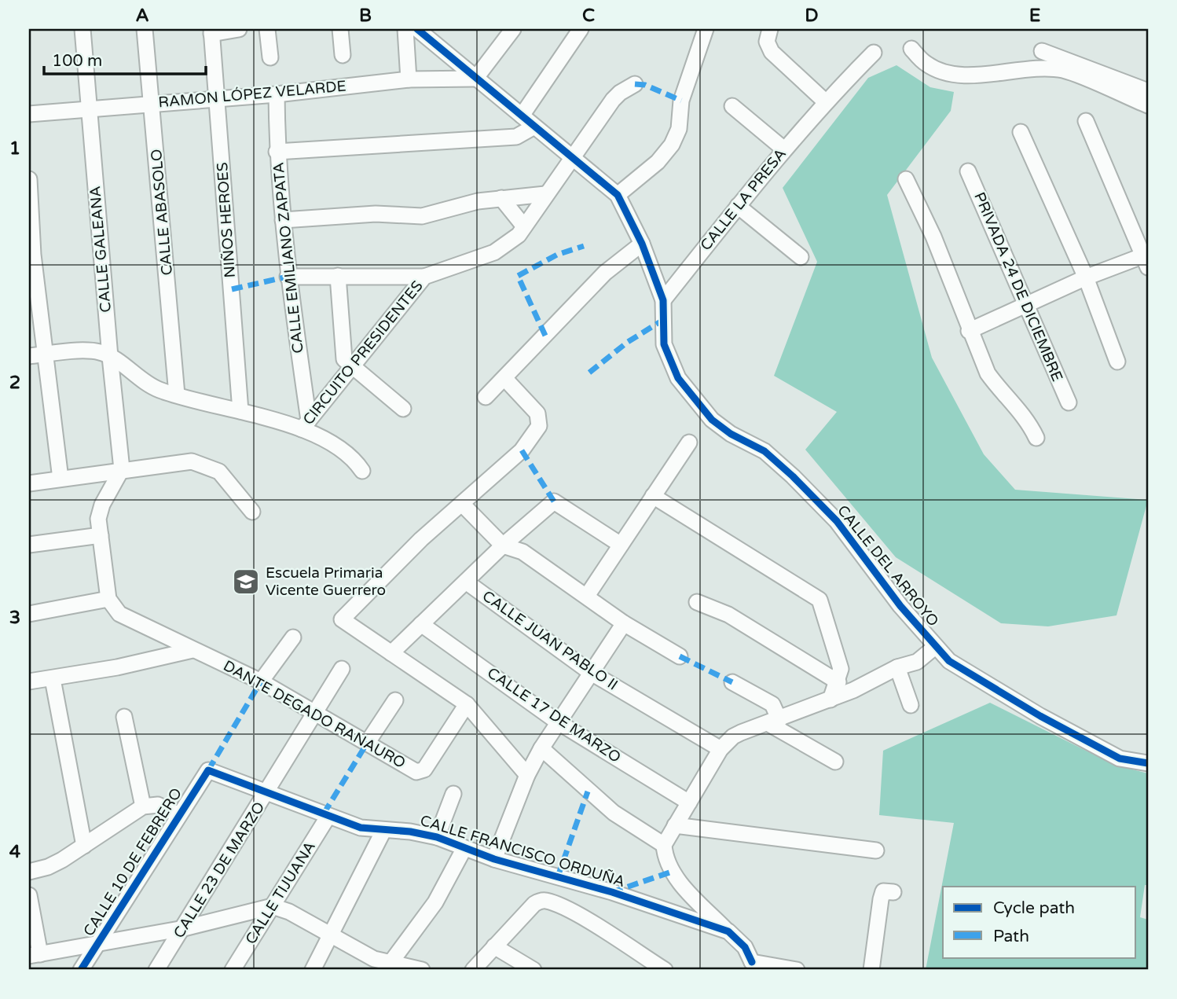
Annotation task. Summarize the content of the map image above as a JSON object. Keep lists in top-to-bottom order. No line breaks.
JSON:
{"streets":{"street":["RAMON LÓPEZ VELARDE","CALLE LA PRESA","CALLE ABASOLO","NIÑOS HEROES","CALLE GALEANA","CALLE EMILIANO ZAPATA","PRIVADA 24 DE DICIEMBRE","CIRCUITO PRESIDENTES","CALLE DEL ARROYO","CALLE JUAN PABLO II","DANTE DEGADO RANAURO","CALLE 17 DE MARZO","CALLE FRANCISCO ORDUÑA","CALLE 10 DE FEBRERO","CALLE 23 DE MARZO","CALLE TIJUANA"]},"crossings":[["RAMON LÓPEZ VELARDE","CALLE ABASOLO"],["RAMON LÓPEZ VELARDE","NIÑOS HEROES"],["RAMON LÓPEZ VELARDE","CALLE GALEANA"],["RAMON LÓPEZ VELARDE","CALLE EMILIANO ZAPATA"],["RAMON LÓPEZ VELARDE","CALLE DEL ARROYO"],["CALLE LA PRESA","CALLE DEL ARROYO"],["CALLE EMILIANO ZAPATA","CIRCUITO PRESIDENTES"],["CIRCUITO PRESIDENTES","CALLE DEL ARROYO"],["DANTE DEGADO RANAURO","CALLE 23 DE MARZO"],["CALLE FRANCISCO ORDUÑA","CALLE 10 DE FEBRERO"],["CALLE FRANCISCO ORDUÑA","CALLE 23 DE MARZO"],["CALLE FRANCISCO ORDUÑA","CALLE TIJUANA"]],"places":{"school or university":["Escuela Primaria Vicente Guerrero"]},"legend":["Cycle path","Path"],"scale_bar":"100 m","grid":{"columns":["A","B","C","D","E"],"rows":["1","2","3","4"]}}
